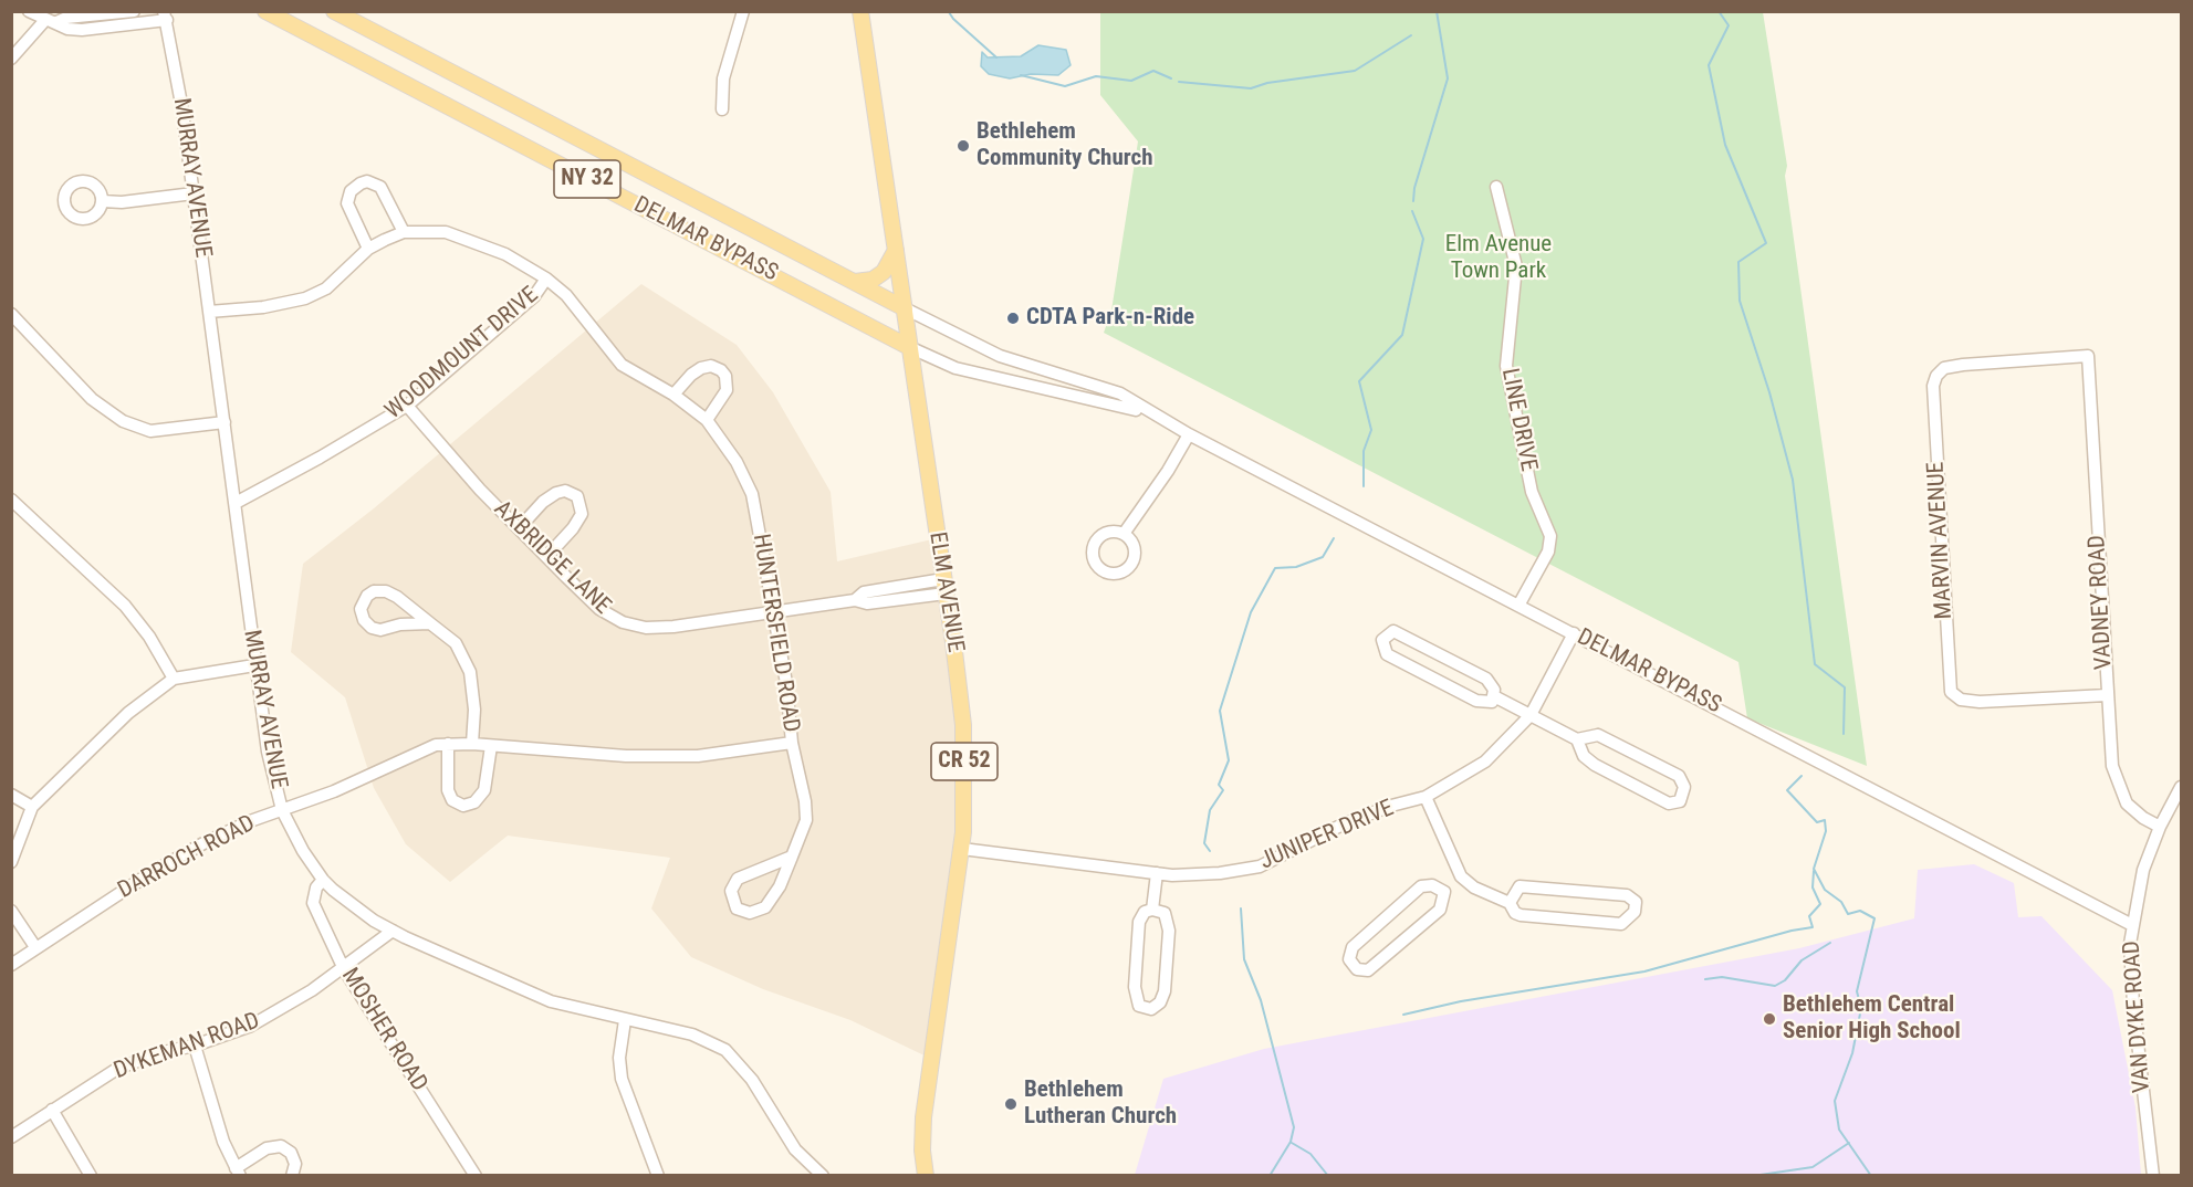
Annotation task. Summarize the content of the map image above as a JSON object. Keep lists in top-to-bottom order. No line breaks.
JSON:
{"streets":{"main road":["NY 32","DELMAR BYPASS","ELM AVENUE","CR 52"],"street":["MURRAY AVENUE","WOODMOUNT DRIVE","LINE DRIVE","MARVIN AVENUE","AXBRIDGE LANE","VADNEY ROAD","HUNTERSFIELD ROAD","JUNIPER DRIVE","DARROCH ROAD","VAN DYKE ROAD","MOSHER ROAD","DYKEMAN ROAD"]},"crossings":[["MURRAY AVENUE","WOODMOUNT DRIVE"],["MURRAY AVENUE","HUNTERSFIELD ROAD"],["MURRAY AVENUE","DARROCH ROAD"],["MURRAY AVENUE","MOSHER ROAD"],["MURRAY AVENUE","DYKEMAN ROAD"],["DELMAR BYPASS","LINE DRIVE"],["DELMAR BYPASS","ELM AVENUE"],["DELMAR BYPASS","JUNIPER DRIVE"],["DELMAR BYPASS","VAN DYKE ROAD"],["WOODMOUNT DRIVE","AXBRIDGE LANE"],["WOODMOUNT DRIVE","HUNTERSFIELD ROAD"],["MARVIN AVENUE","VADNEY ROAD"],["AXBRIDGE LANE","ELM AVENUE"],["AXBRIDGE LANE","HUNTERSFIELD ROAD"],["ELM AVENUE","JUNIPER DRIVE"],["VADNEY ROAD","VAN DYKE ROAD"],["HUNTERSFIELD ROAD","DARROCH ROAD"],["MOSHER ROAD","DYKEMAN ROAD"]],"parks":["Elm Avenue Town Park"],"places":["Bethlehem Community Church","CDTA Park-n-Ride","Bethlehem Central Senior High School","Bethlehem Lutheran Church"]}
